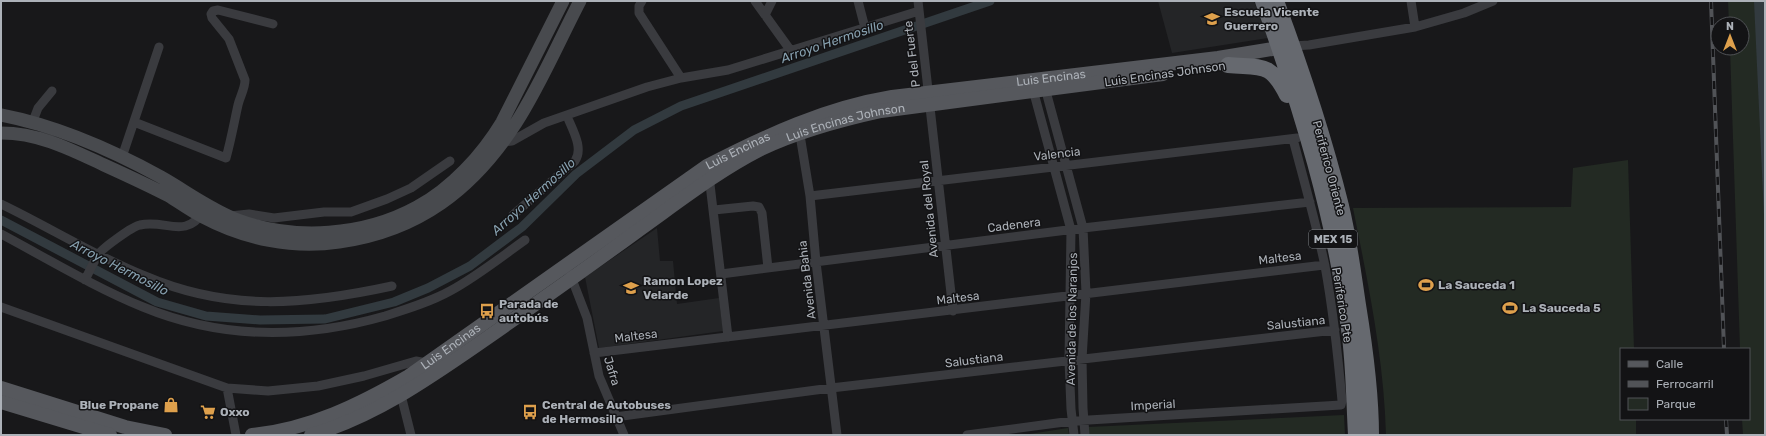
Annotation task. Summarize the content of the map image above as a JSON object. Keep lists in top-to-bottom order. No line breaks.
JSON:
{"streets":{"highway":["Periferico Oriente","MEX 15"],"main road":["Luis Encinas Johnson","Luis Encinas"],"street":["P del Fuerte","Valencia","Avenida del Royal","Cadenera","Maltesa","Avenida Bahia","Periferico Pte","Avenida de los Naranjos","Salustiana","Jafra","Imperial"]},"crossings":[["P del Fuerte","Luis Encinas Johnson"],["P del Fuerte","Avenida del Royal"],["Luis Encinas Johnson","Luis Encinas"],["Luis Encinas Johnson","Periferico Oriente"],["Luis Encinas Johnson","Avenida del Royal"],["Luis Encinas Johnson","Avenida Bahia"],["Luis Encinas Johnson","Avenida de los Naranjos"],["Luis Encinas Johnson","Jafra"],["Luis Encinas","Periferico Oriente"],["Luis Encinas","Avenida de los Naranjos"],["Luis Encinas","Jafra"],["Valencia","Periferico Oriente"],["Valencia","Avenida del Royal"],["Valencia","Avenida Bahia"],["Valencia","Periferico Pte"],["Valencia","Avenida de los Naranjos"],["Periferico Oriente","Periferico Pte"],["Avenida del Royal","Cadenera"],["Avenida del Royal","Maltesa"],["Cadenera","Avenida Bahia"],["Cadenera","Periferico Pte"],["Cadenera","Avenida de los Naranjos"],["Maltesa","Avenida Bahia"],["Maltesa","Periferico Pte"],["Maltesa","Avenida de los Naranjos"],["Maltesa","Jafra"],["Avenida Bahia","Salustiana"],["Periferico Pte","Salustiana"],["Periferico Pte","Imperial"],["Avenida de los Naranjos","Salustiana"],["Avenida de los Naranjos","Imperial"],["Salustiana","Jafra"]],"water":["Arroyo Hermosillo"],"places":{"school or university":["Escuela Vicente Guerrero","Ramon Lopez Velarde"],"sports":["La Sauceda 1","La Sauceda 5"],"bus stop":["Parada de autobús","Central de Autobuses de Hermosillo"],"shop":["Blue Propane"],"supermarket":["Oxxo"]},"legend":["Calle","Ferrocarril","Parque"],"north":"top"}
